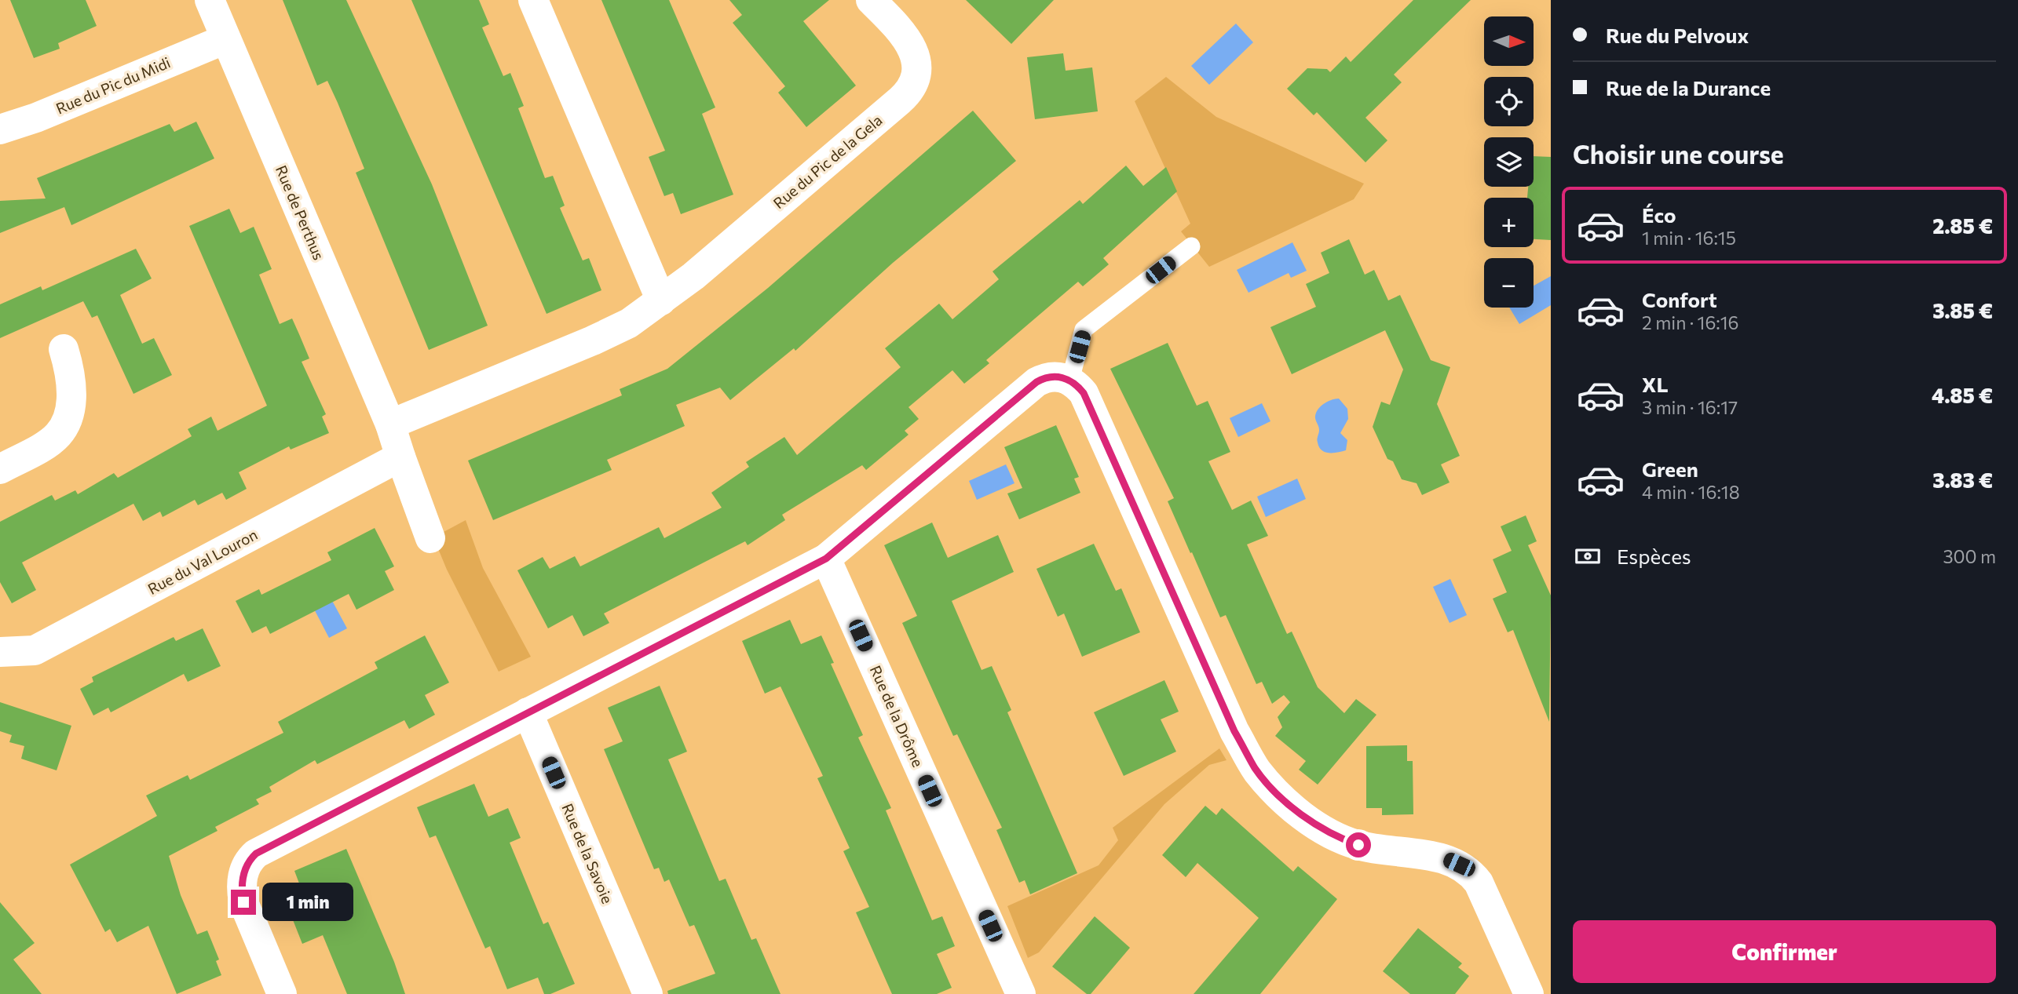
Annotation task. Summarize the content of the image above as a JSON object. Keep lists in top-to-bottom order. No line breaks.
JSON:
{"streets":{"street":["Rue du Pic du Midi","Rue du Pic de la Gela","Rue de Perthus","Rue du Val Louron","Rue de la Drôme","Rue de la Savoie"]},"crossings":[["Rue du Pic du Midi","Rue de Perthus"],["Rue du Pic de la Gela","Rue de Perthus"]],"north":"right","page":{"banner":["Rue du Pelvoux","Rue de la Durance"],"map_buttons":["+","−"],"heading":"Choisir une course","list":[{"name":"Éco","note":"1 min · 16:15","value":"2.85 €"},{"name":"Confort","note":"2 min · 16:16","value":"3.85 €"},{"name":"XL","note":"3 min · 16:17","value":"4.85 €"},{"name":"Green","note":"4 min · 16:18","value":"3.83 €"}],"pay":["Espèces","300 m"],"bubble":"1 min","buttons":"Confirmer"}}
